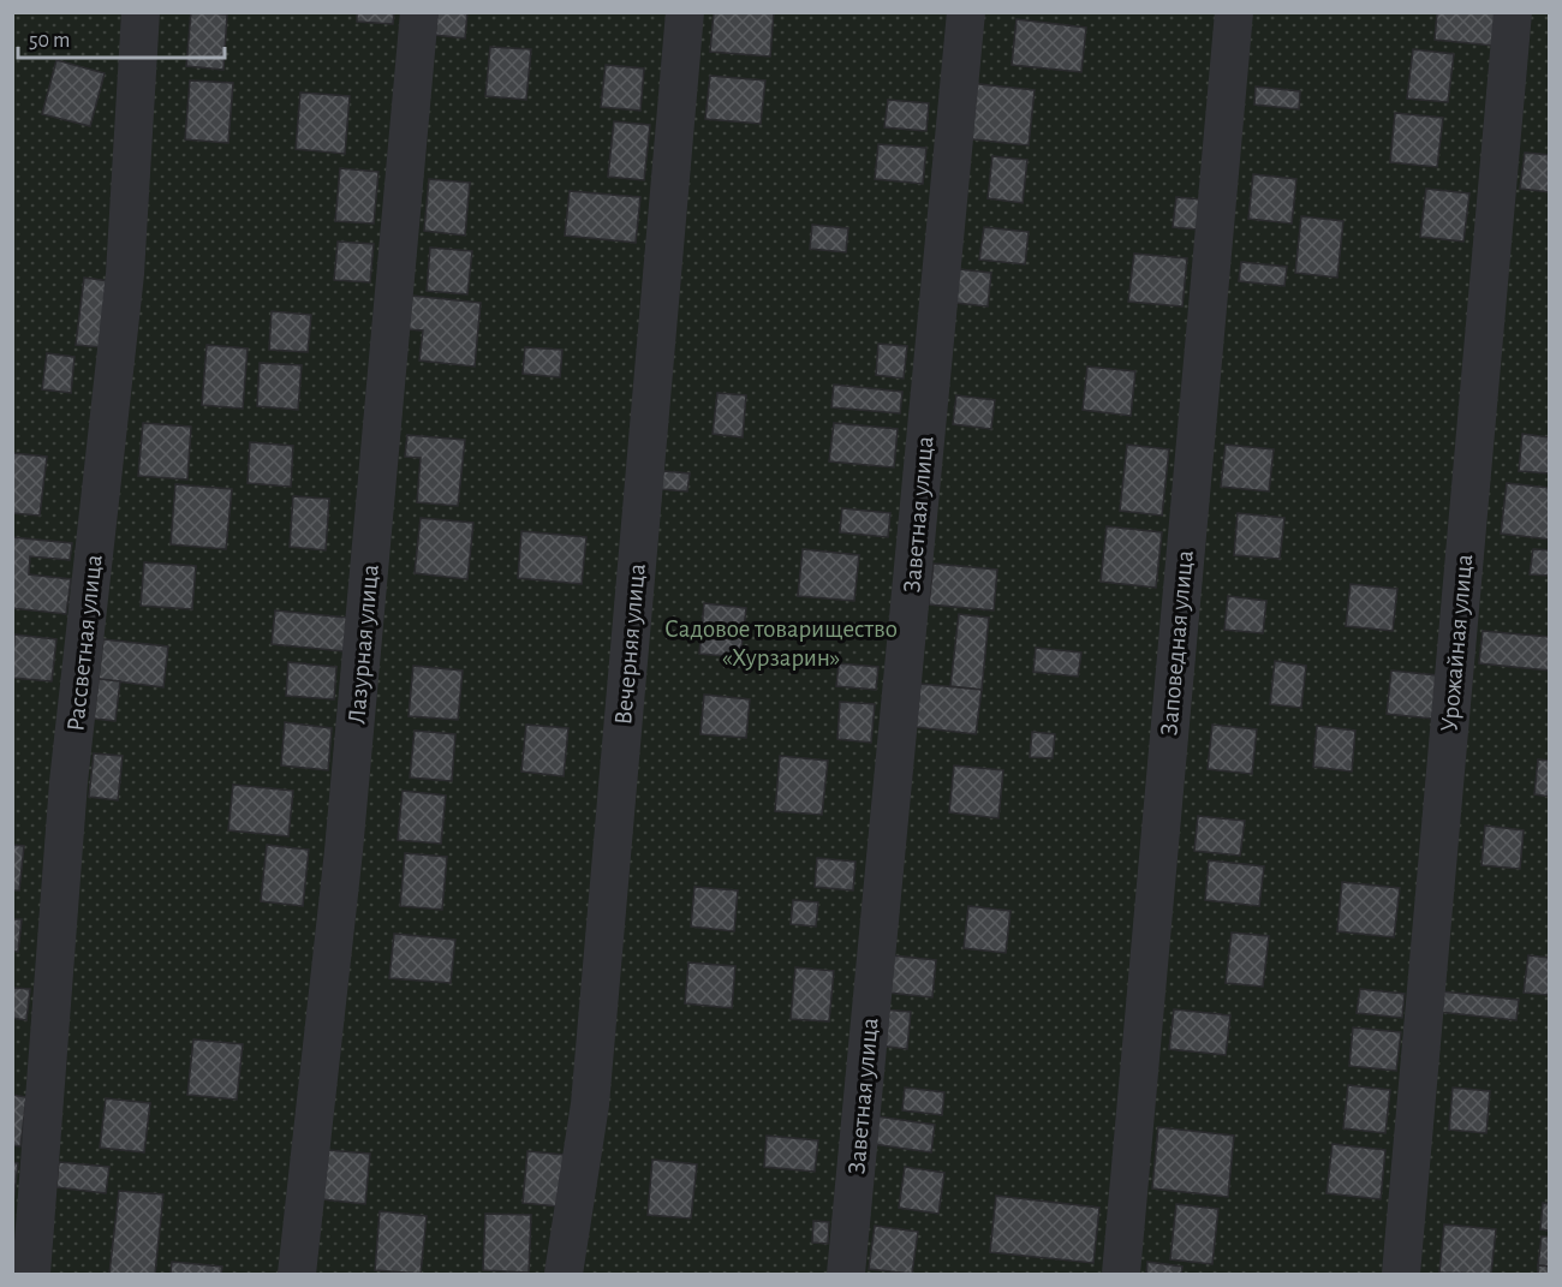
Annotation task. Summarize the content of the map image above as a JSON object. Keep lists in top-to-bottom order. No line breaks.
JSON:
{"streets":{"street":["Заветная улица","Рассветная улица","Заповедная улица","Урожайная улица","Лазурная улица","Вечерняя улица"]},"parks":["Садовое товарищество «Хурзарин»"],"scale_bar":"50 m"}
